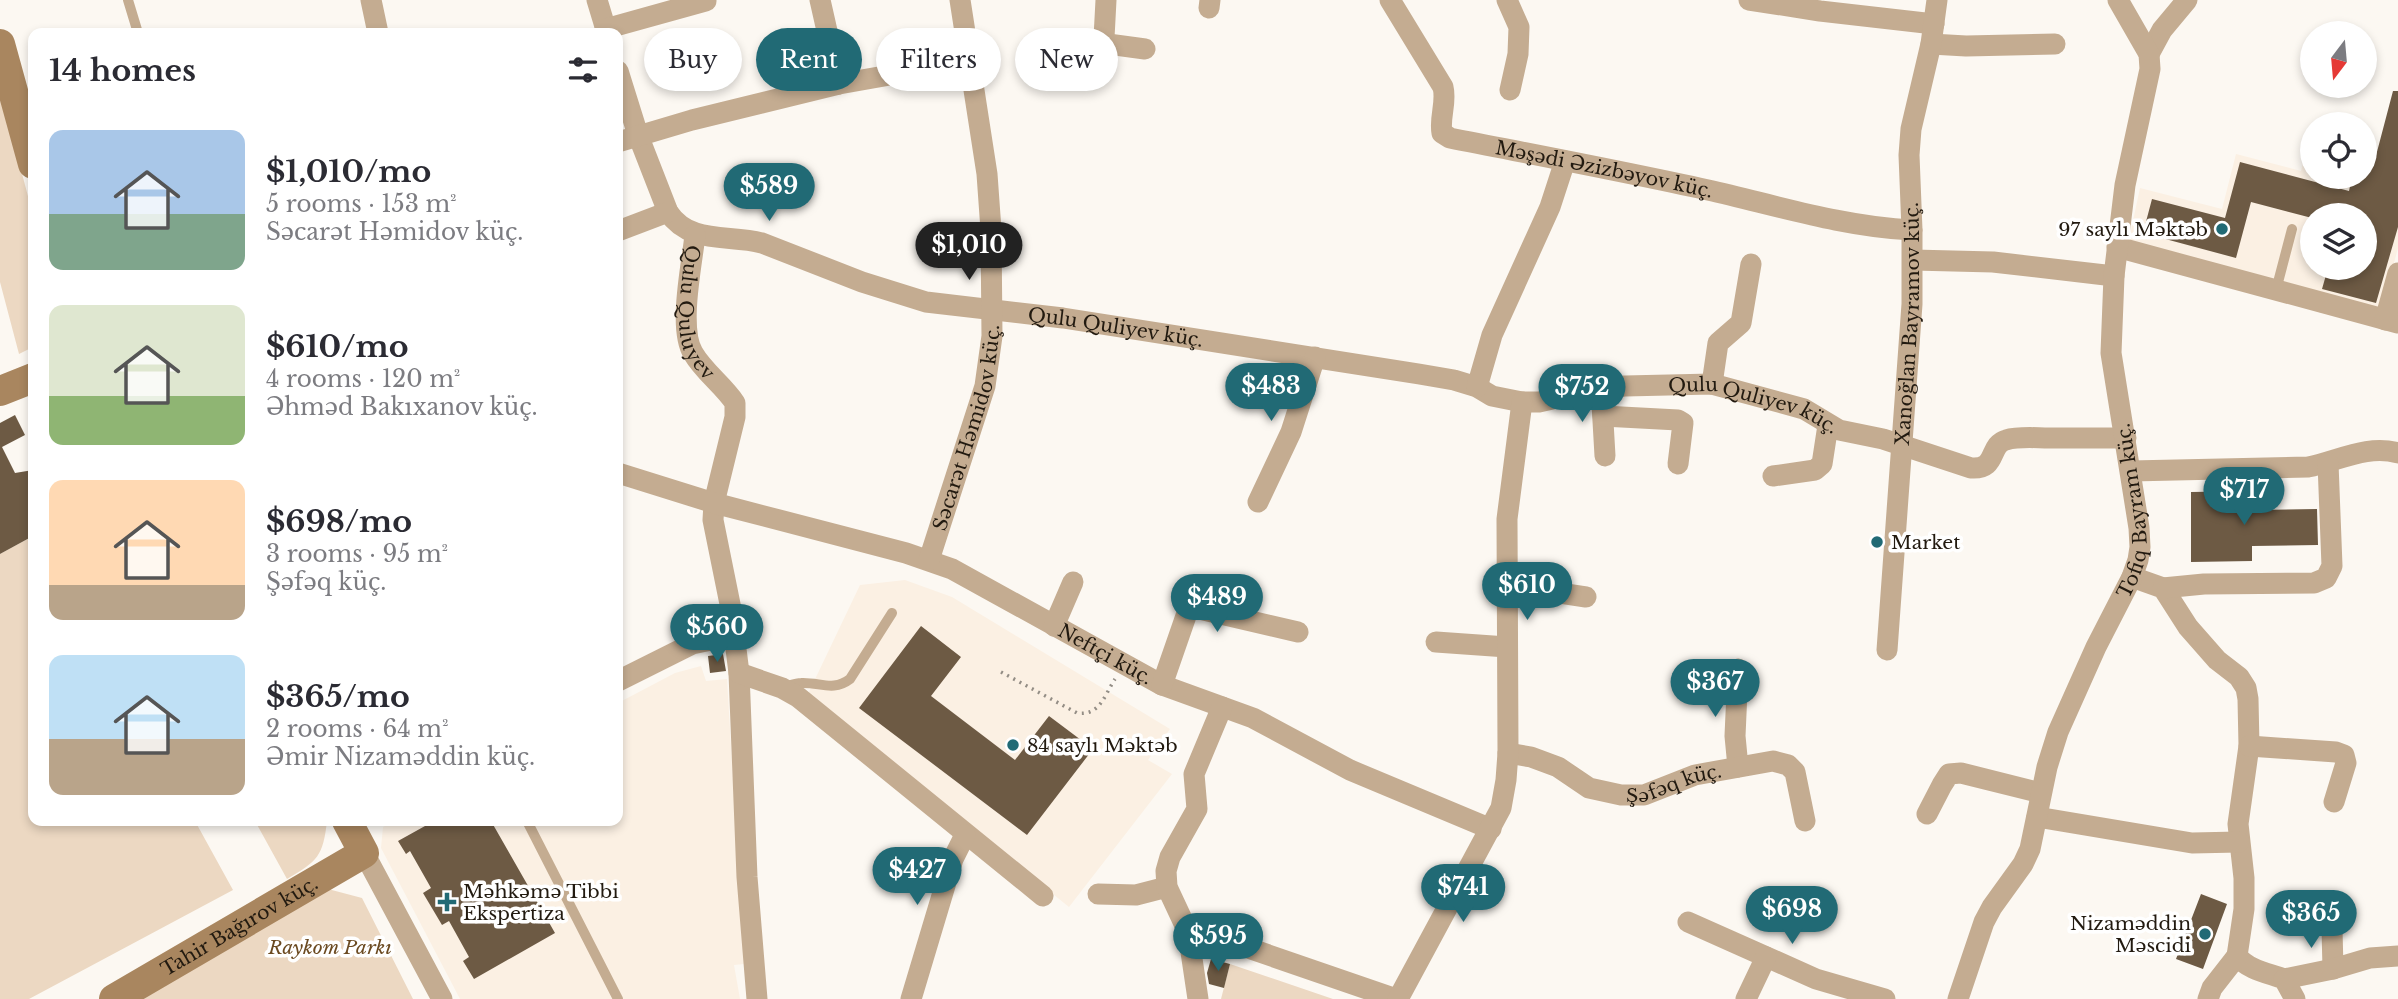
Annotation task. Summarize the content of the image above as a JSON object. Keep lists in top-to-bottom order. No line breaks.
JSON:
{"streets":{"street":["Məşədi Əzizbəyov küç.","Qulu Quluyev","Xanoğlan Bayramov küç.","Qulu Quliyev küç.","Səcarət Həmidov küç.","Tofiq Bayram küç.","Neftçi küç.","Şəfəq küç.","Tahir Bağırov küç."]},"crossings":[["Məşədi Əzizbəyov küç.","Xanoğlan Bayramov küç."],["Qulu Quluyev","Qulu Quliyev küç."],["Qulu Quluyev","Neftçi küç."],["Xanoğlan Bayramov küç.","Qulu Quliyev küç."],["Qulu Quliyev küç.","Səcarət Həmidov küç."],["Qulu Quliyev küç.","Tofiq Bayram küç."],["Səcarət Həmidov küç.","Neftçi küç."]],"parks":["Raykom Parkı"],"places":{"other":["97 saylı Məktəb","Market","84 saylı Məktəb","Nizaməddin Məscidi"],"health":["Məhkəmə Tibbi Ekspertiza"]},"north":"bottom","page":{"chip":["Buy","Rent","Filters","New"],"heading":"14 homes","list":[{"name":"$1,010/mo","note":"5 rooms · 153 m² · Səcarət Həmidov küç."},{"name":"$610/mo","note":"4 rooms · 120 m² · Əhməd Bakıxanov küç."},{"name":"$698/mo","note":"3 rooms · 95 m² · Şəfəq küç."},{"name":"$365/mo","note":"2 rooms · 64 m² · Əmir Nizaməddin küç."}],"price":["$589","$1,010","$483","$752","$717","$610","$489","$560","$367","$427","$741","$698","$365","$595"]}}
